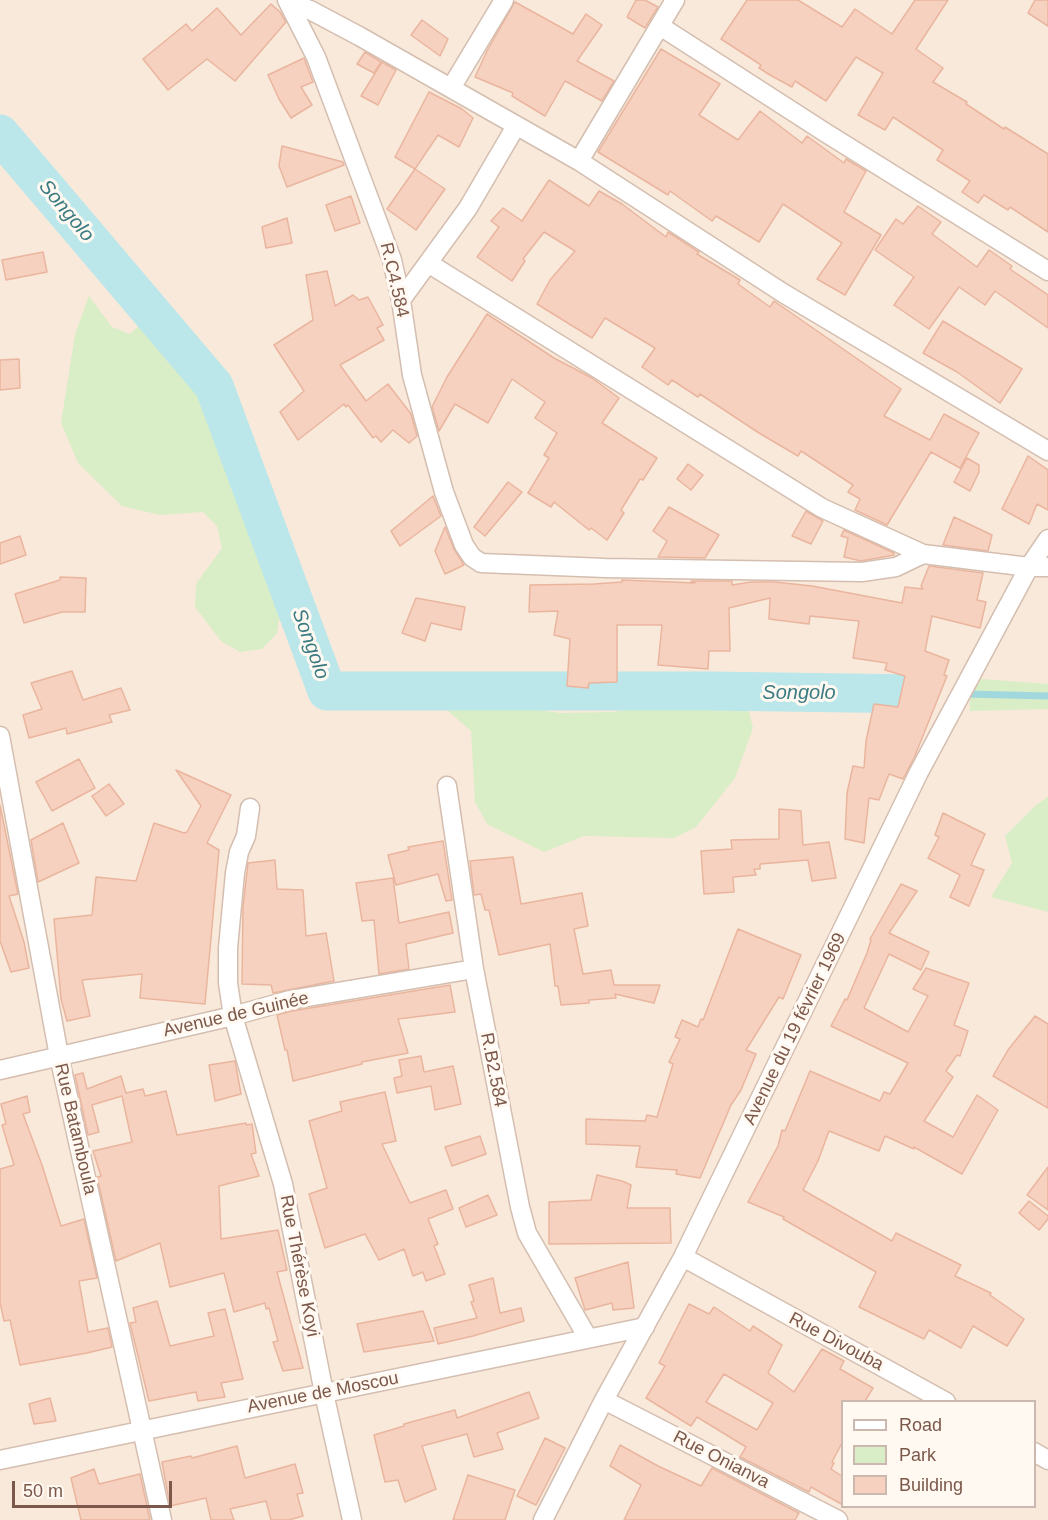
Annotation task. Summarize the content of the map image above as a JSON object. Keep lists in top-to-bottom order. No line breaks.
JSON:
{"streets":{"street":["R.C4.584","Avenue de Guinée","Avenue du 19 février 1969","R.B2.584","Rue Batamboula","Rue Thérèse Koyi","Rue Divouba","Avenue de Moscou","Rue Onianva"]},"crossings":[["Avenue de Guinée","R.B2.584"],["Avenue de Guinée","Rue Batamboula"],["Avenue de Guinée","Rue Thérèse Koyi"],["Avenue du 19 février 1969","Rue Divouba"],["Avenue du 19 février 1969","Avenue de Moscou"],["Avenue du 19 février 1969","Rue Onianva"],["R.B2.584","Avenue de Moscou"],["Rue Batamboula","Avenue de Moscou"],["Rue Thérèse Koyi","Avenue de Moscou"]],"water":["Songolo"],"legend":["Road","Park","Building"],"scale_bar":"50 m"}
